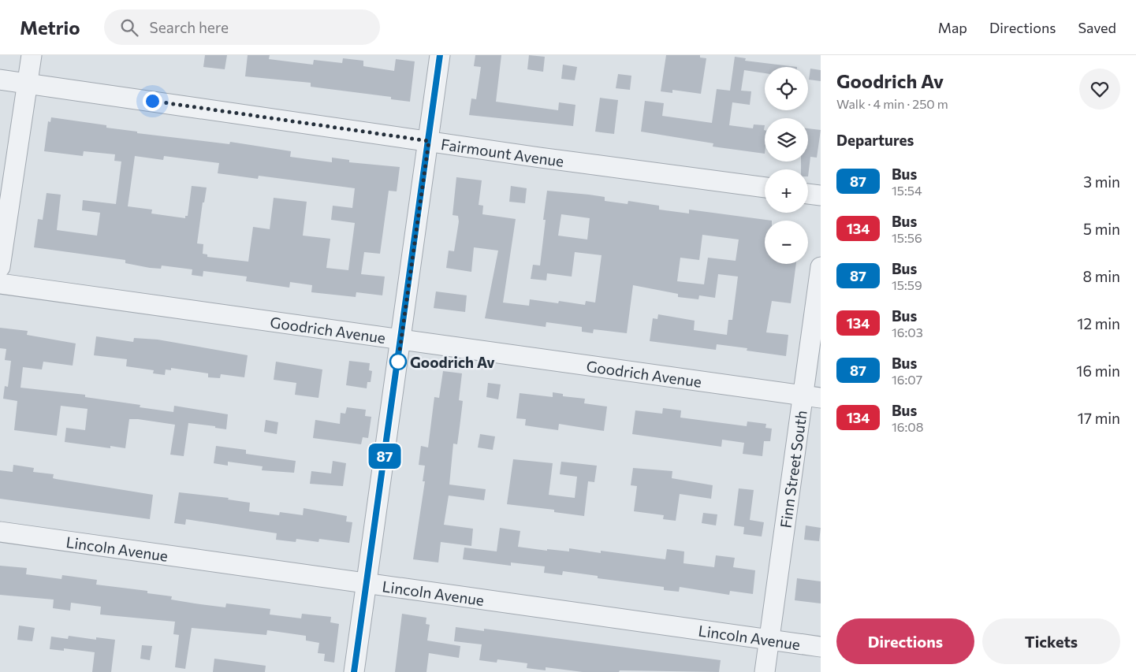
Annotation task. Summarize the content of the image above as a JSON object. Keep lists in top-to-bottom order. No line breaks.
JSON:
{"streets":{"street":["Fairmount Avenue","Goodrich Avenue","Finn Street South","Lincoln Avenue"]},"crossings":[["Goodrich Avenue","Finn Street South"],["Finn Street South","Lincoln Avenue"]],"places":["Goodrich Av"],"lines":["bus line 87"],"page":{"header":"Metrio","search":"Search here","nav":["Map","Directions","Saved"],"on_map":"87","heading":[["Goodrich Av","Walk · 4 min · 250 m"],"Departures"],"map_buttons":["+","−"],"list":[{"mark":"87","name":"Bus","note":"15:54","value":"3 min"},{"mark":"134","name":"Bus","note":"15:56","value":"5 min"},{"mark":"87","name":"Bus","note":"15:59","value":"8 min"},{"mark":"134","name":"Bus","note":"16:03","value":"12 min"},{"mark":"87","name":"Bus","note":"16:07","value":"16 min"},{"mark":"134","name":"Bus","note":"16:08","value":"17 min"}],"buttons":["Directions","Tickets"]}}
